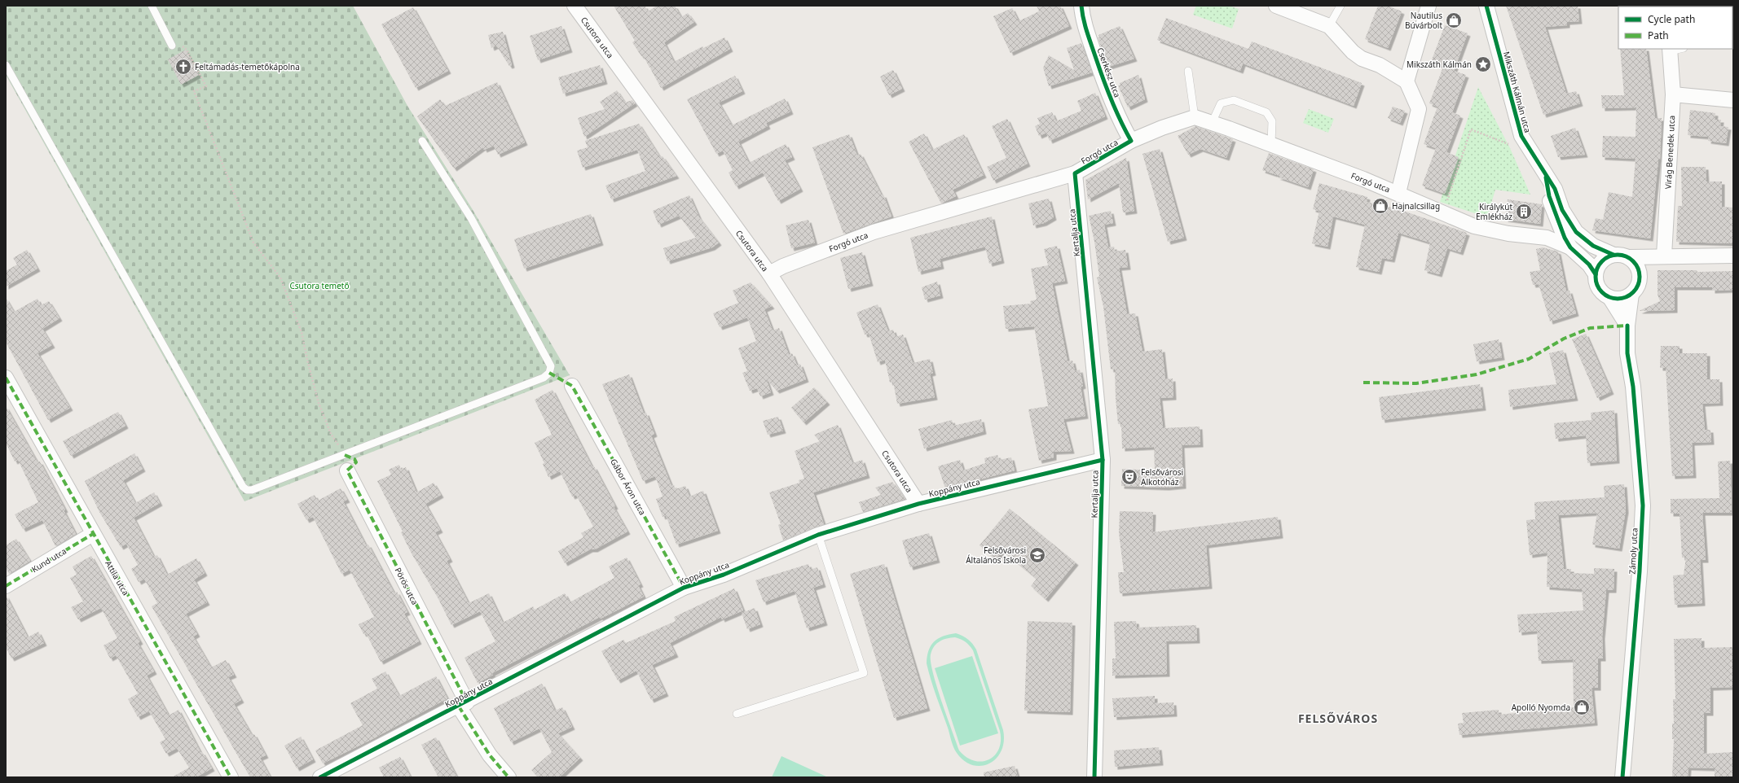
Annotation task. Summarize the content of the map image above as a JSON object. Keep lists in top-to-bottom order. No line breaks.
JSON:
{"streets":{"street":["Csutora utca","Cserkész utca","Mikszáth Kálmán utca","Forgó utca","Virág Benedek utca","Kertalja utca","Gábor Áron utca","Koppány utca","Zámoly utca","Kund utca","Attila utca","Pörös utca"]},"crossings":[["Csutora utca","Forgó utca"],["Csutora utca","Koppány utca"],["Cserkész utca","Forgó utca"],["Mikszáth Kálmán utca","Forgó utca"],["Mikszáth Kálmán utca","Zámoly utca"],["Forgó utca","Kertalja utca"],["Kertalja utca","Koppány utca"],["Gábor Áron utca","Koppány utca"],["Koppány utca","Pörös utca"],["Kund utca","Attila utca"]],"districts":["FELSŐVÁROS"],"parks":["Csutora temető"],"places":{"shop":["Nautilus Búvárbolt","Hajnalcsillag","Apolló Nyomda"],"place":["Mikszáth Kálmán"],"church":["Feltámadás-temetőkápolna"],"building":["Királykút Emlékház"],"theatre":["Felsővárosi Alkotóház"],"school or university":["Felsővárosi Általános Iskola"]},"legend":["Cycle path","Path"]}
